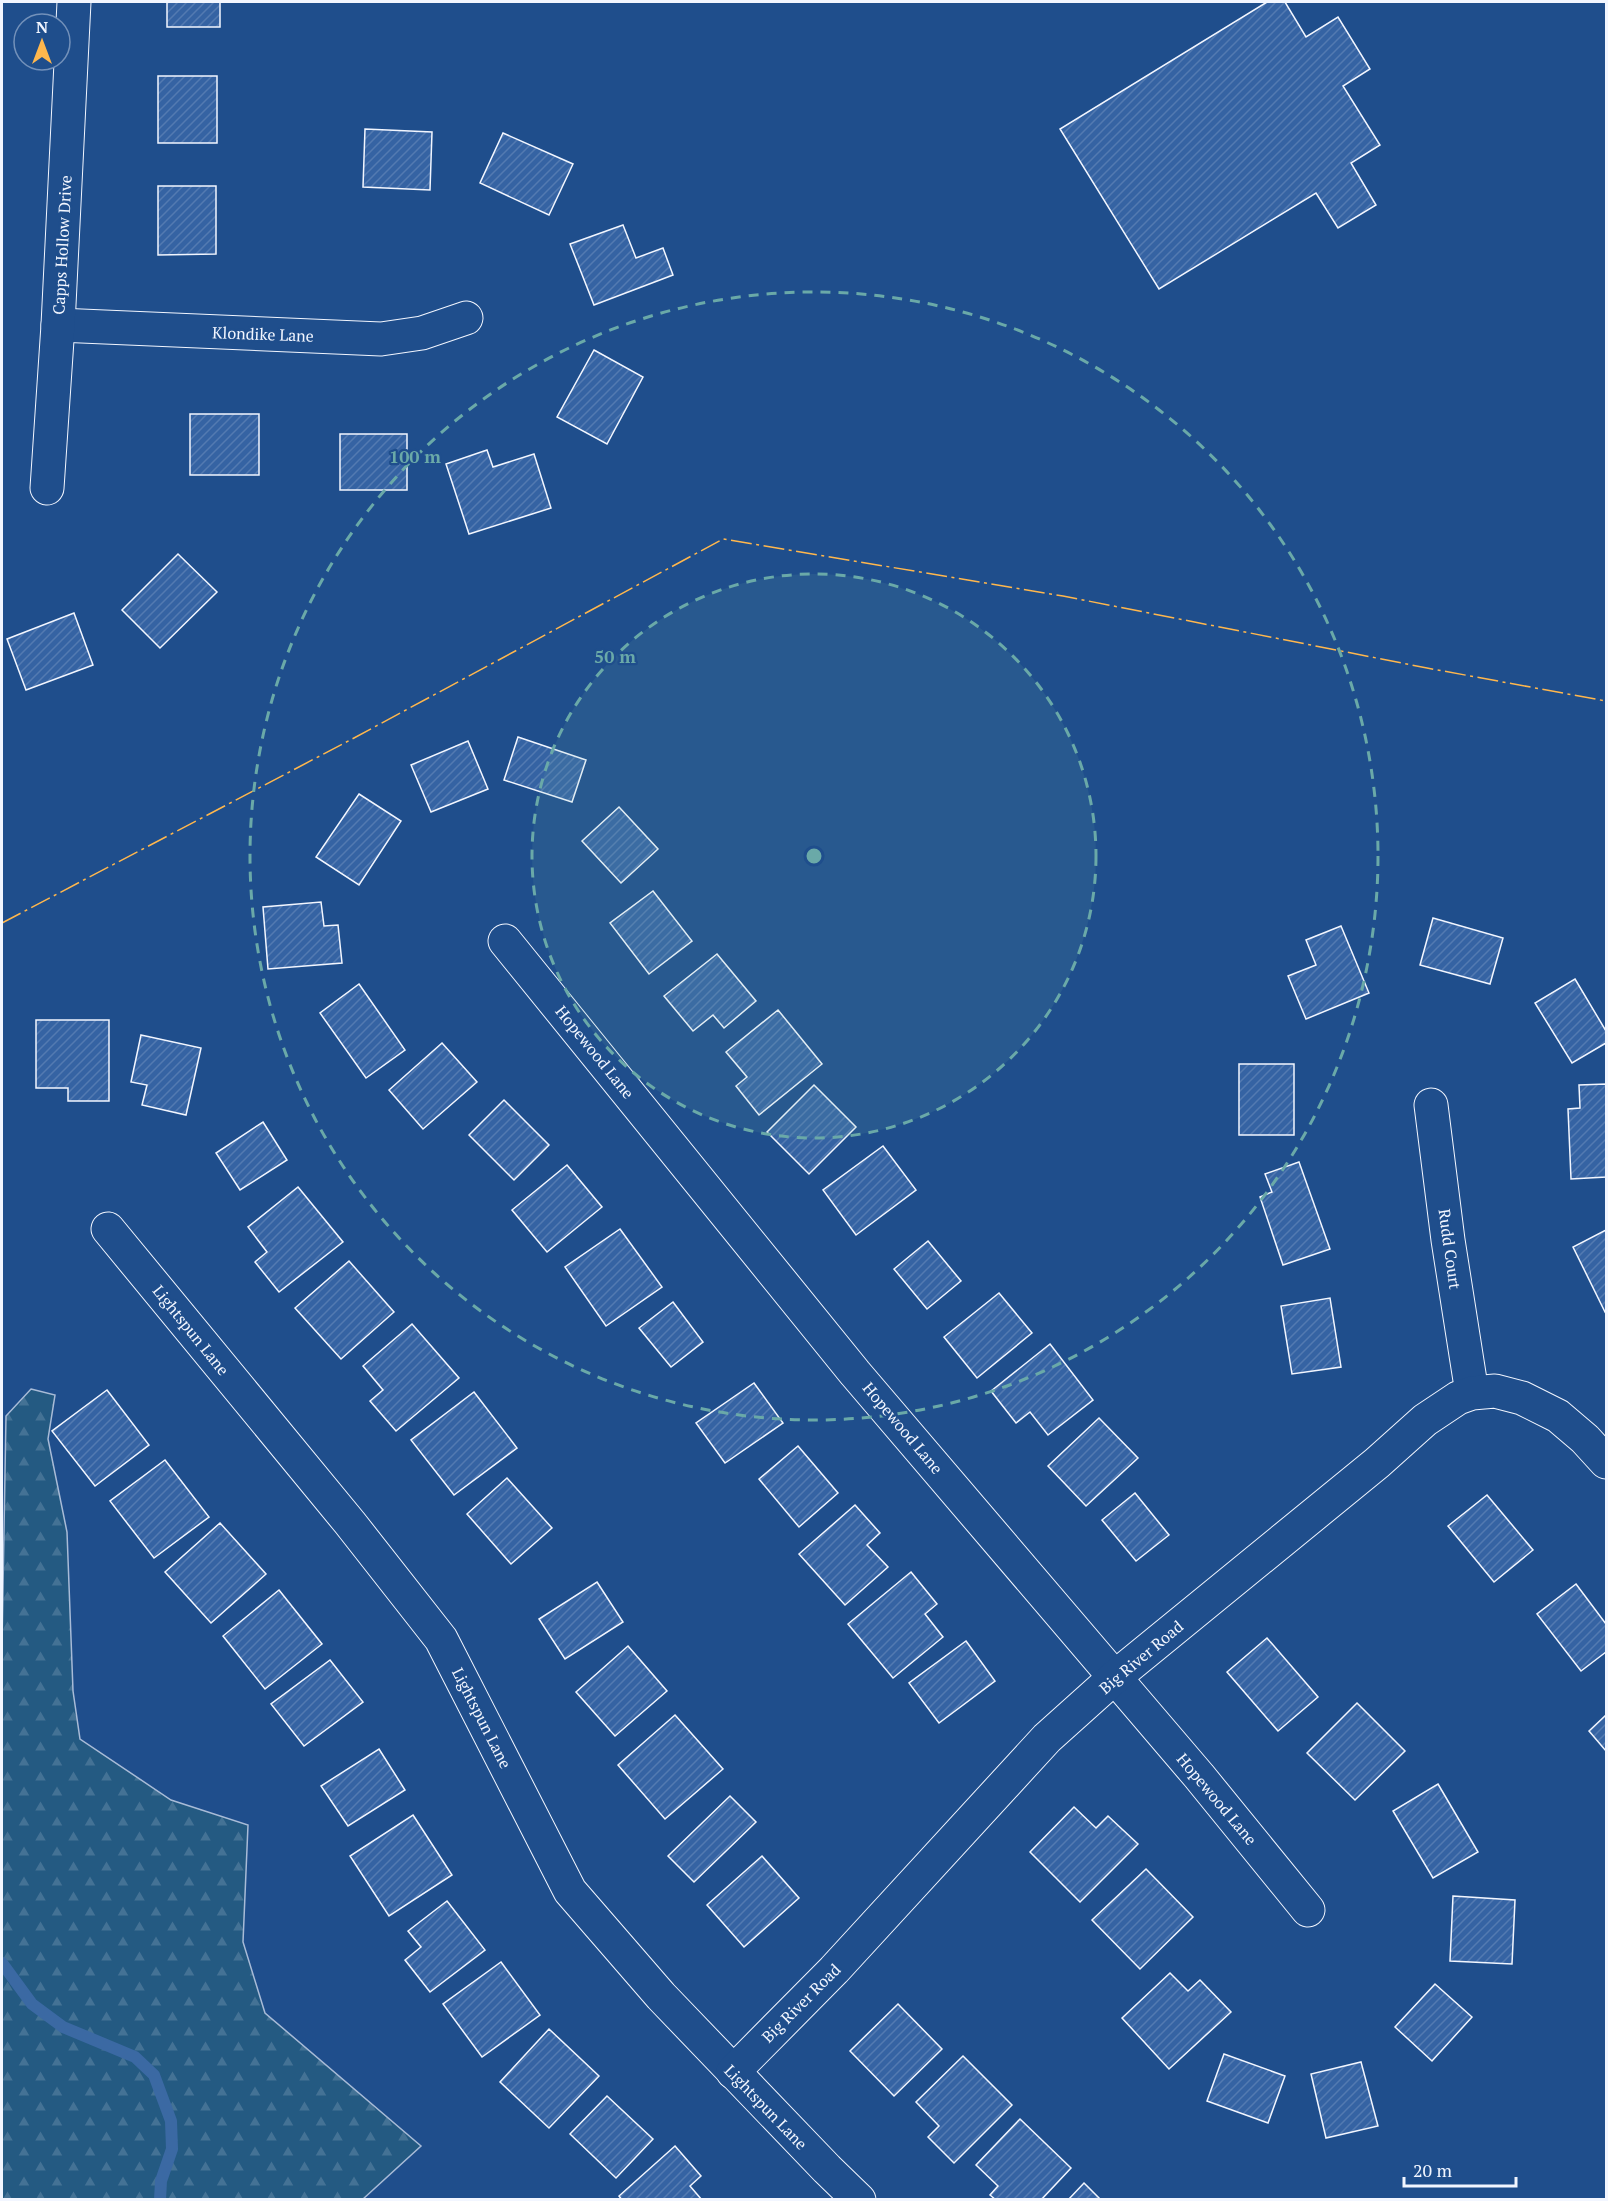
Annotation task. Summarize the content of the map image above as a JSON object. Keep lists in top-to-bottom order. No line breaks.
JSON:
{"streets":{"street":["Capps Hollow Drive","Klondike Lane","Hopewood Lane","Rudd Court","Lightspun Lane","Big River Road"]},"crossings":[["Capps Hollow Drive","Klondike Lane"],["Hopewood Lane","Big River Road"],["Rudd Court","Big River Road"],["Lightspun Lane","Big River Road"]],"scale_bar":"20 m","north":"top","rings":["100 m","50 m"]}
